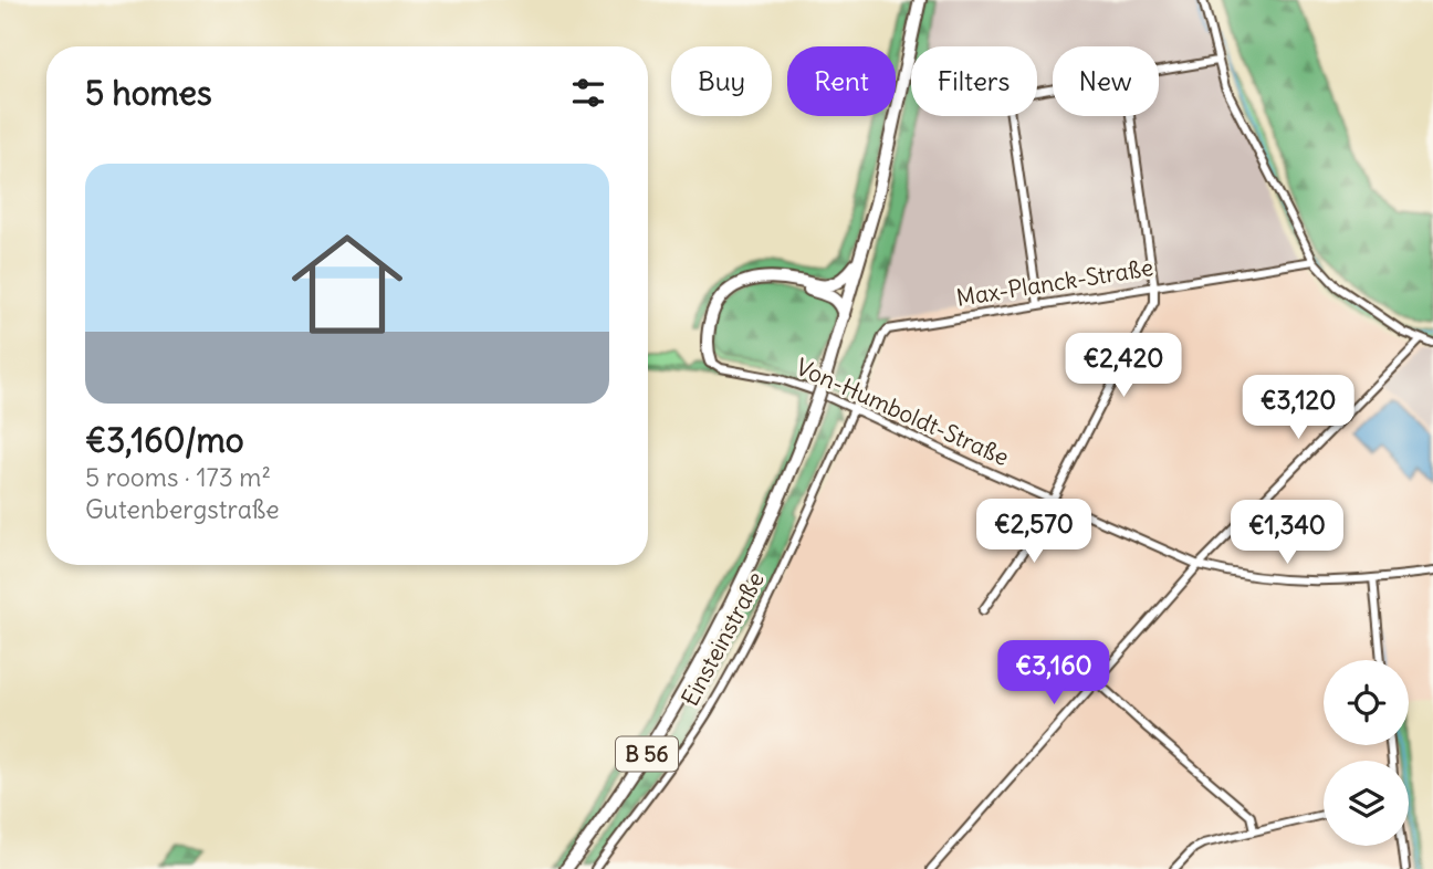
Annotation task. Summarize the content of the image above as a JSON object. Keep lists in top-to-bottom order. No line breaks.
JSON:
{"streets":{"highway":["B 56"],"street":["Max-Planck-Straße","Von-Humboldt-Straße","Einsteinstraße"]},"crossings":[["Max-Planck-Straße","Von-Humboldt-Straße"],["Max-Planck-Straße","Einsteinstraße"],["Von-Humboldt-Straße","Einsteinstraße"]],"page":{"chip":["Buy","Rent","Filters","New"],"heading":"5 homes","list":[{"name":"€3,160/mo","note":"5 rooms · 173 m² · Gutenbergstraße"}],"price":["€2,420","€3,120","€2,570","€1,340","€3,160"]}}
